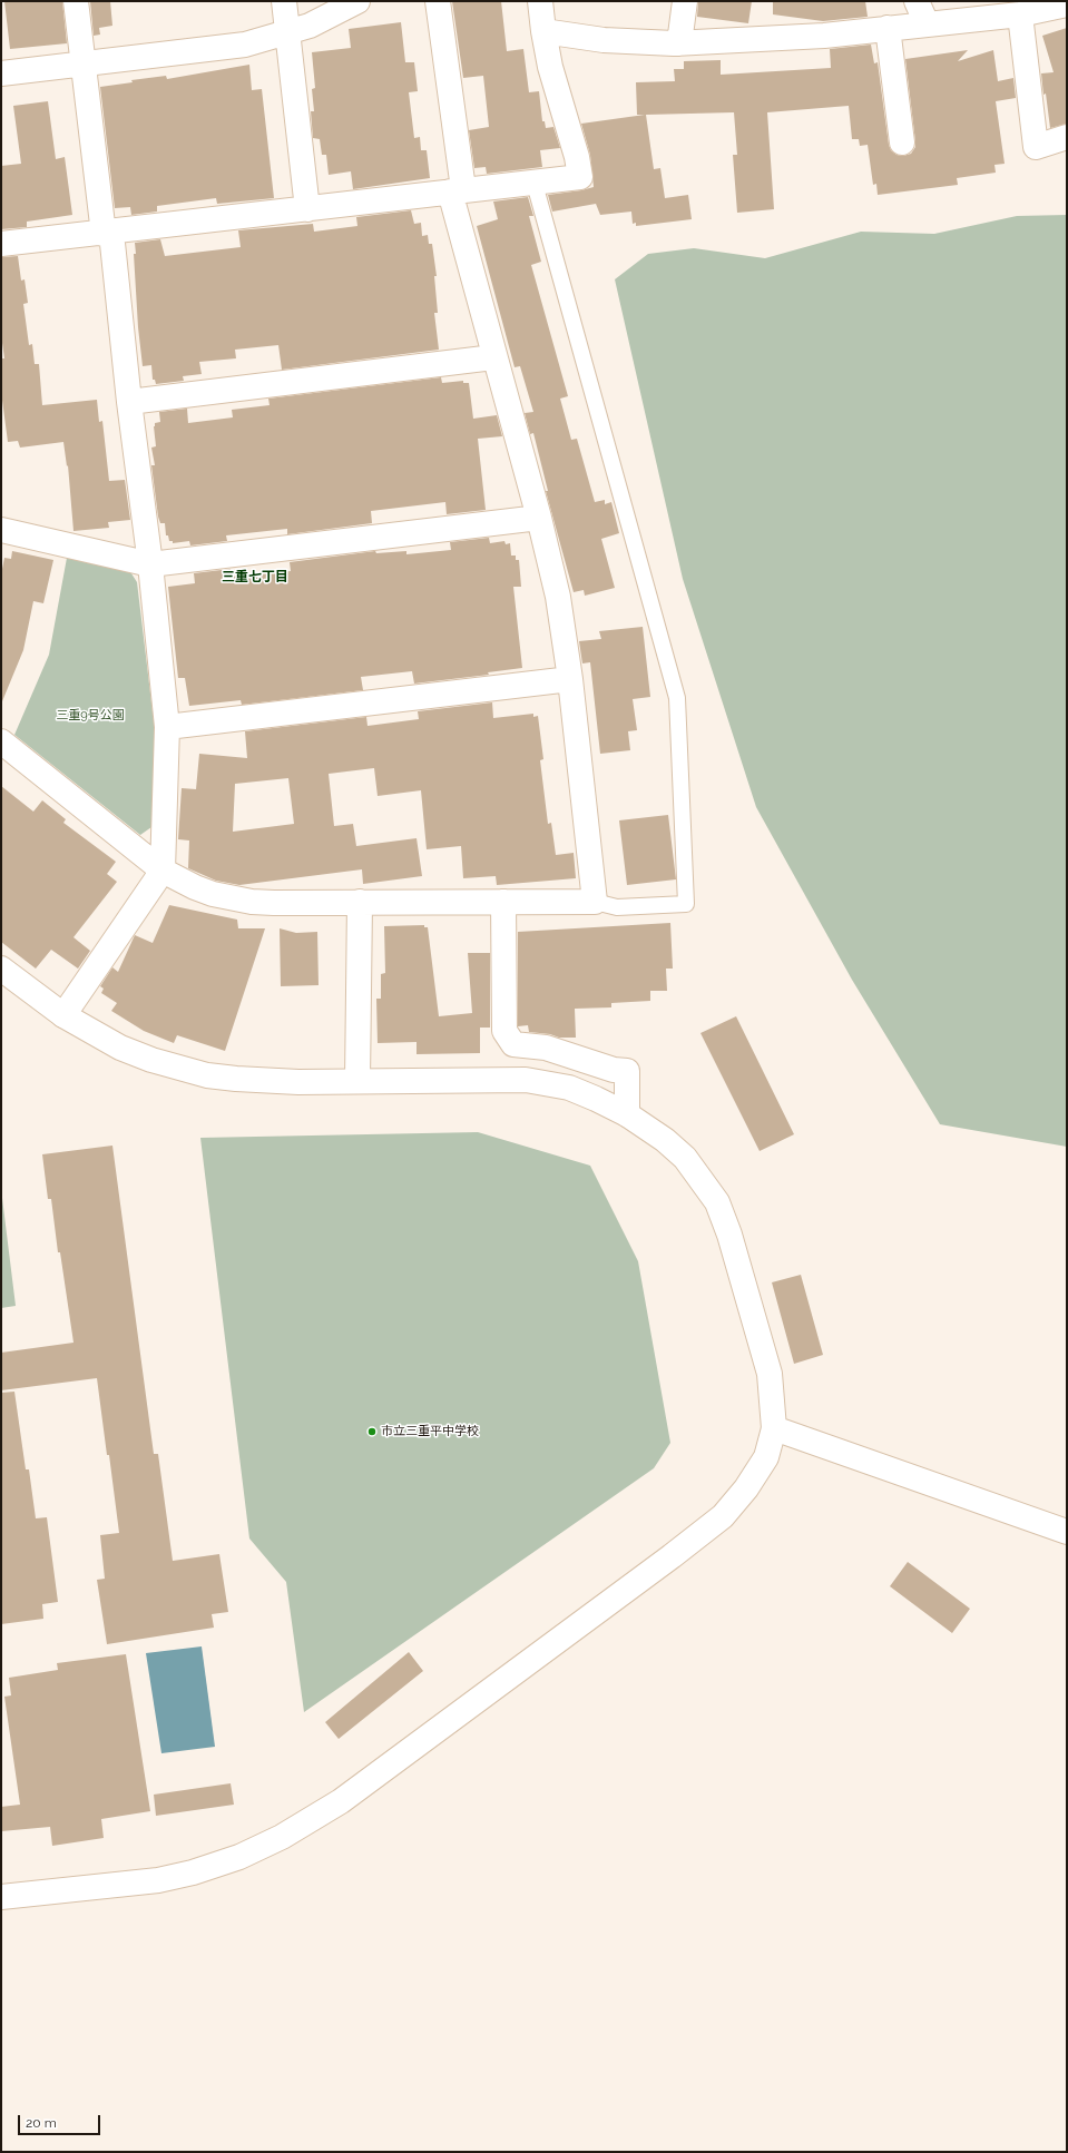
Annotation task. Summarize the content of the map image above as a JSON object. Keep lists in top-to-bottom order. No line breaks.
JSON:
{"districts":["三重七丁目"],"parks":["三重9号公園"],"places":["市立三重平中学校"],"scale_bar":"20 m"}
